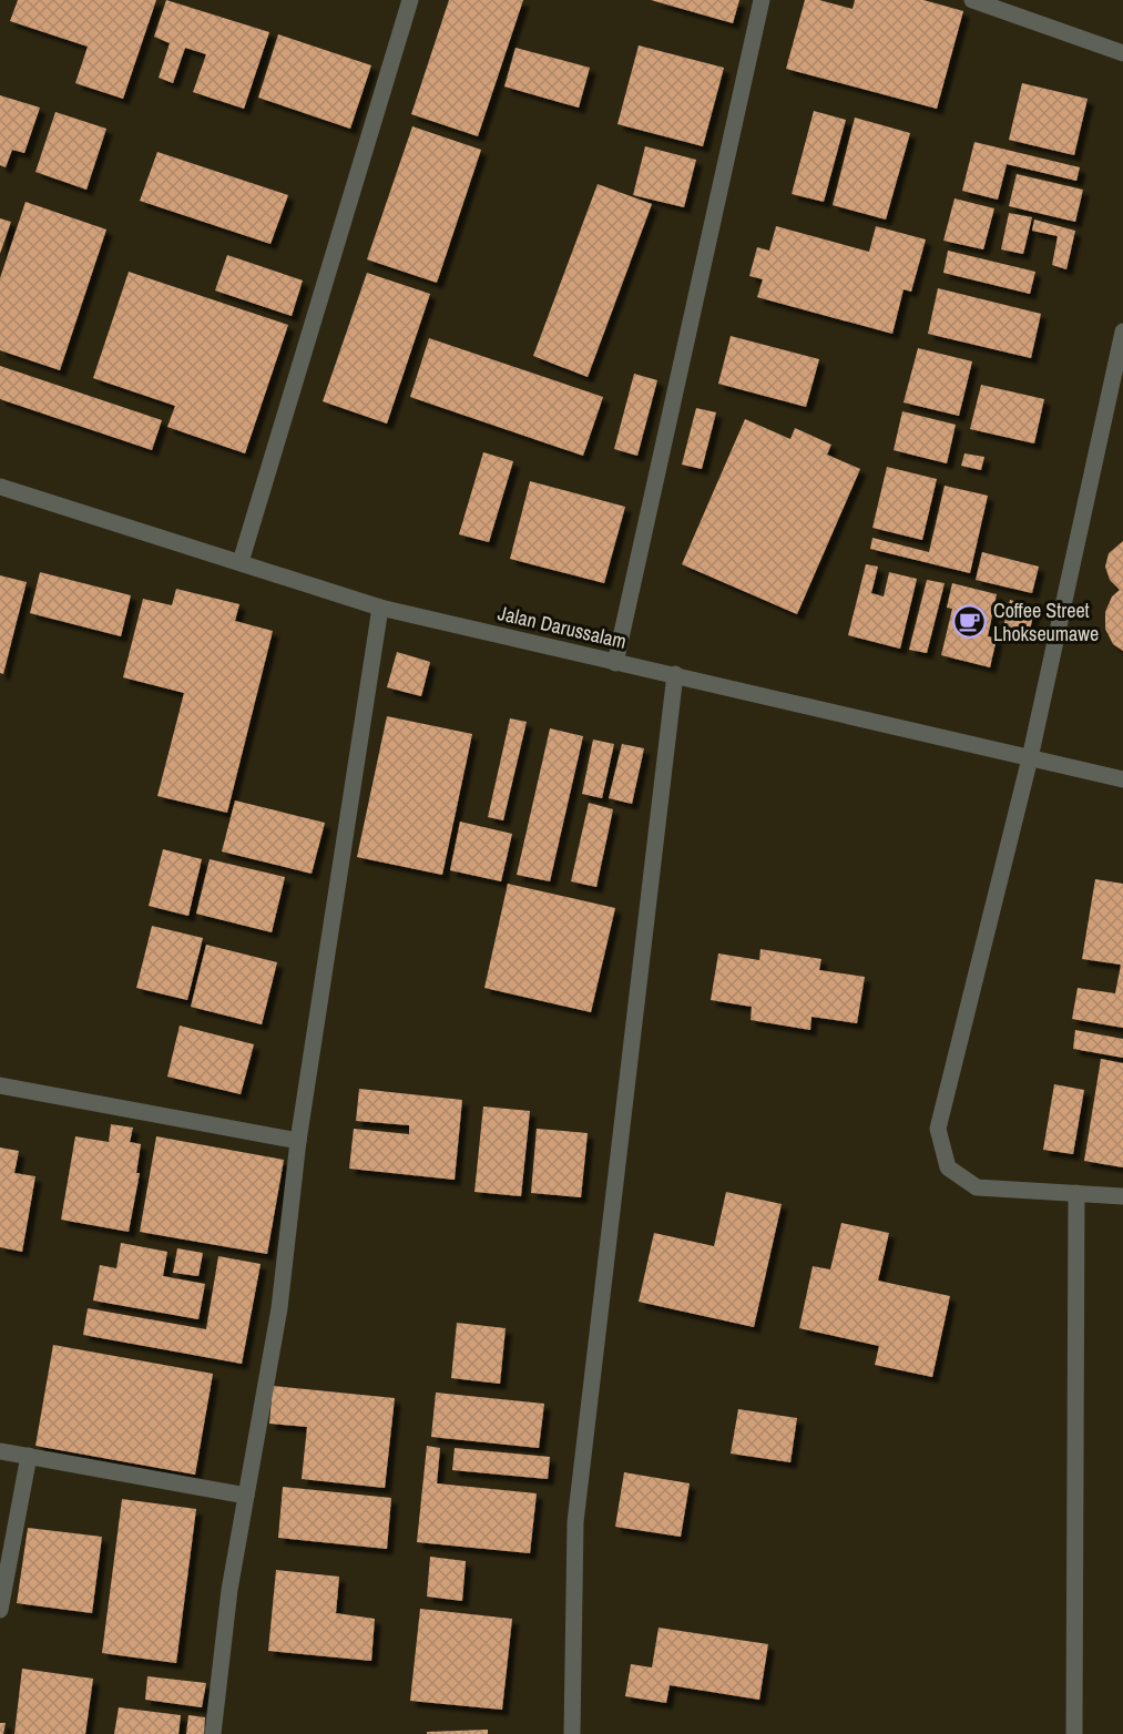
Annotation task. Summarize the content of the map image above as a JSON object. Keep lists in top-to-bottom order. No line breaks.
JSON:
{"streets":{"street":["Jalan Darussalam"]},"places":{"cafe":["Coffee Street Lhokseumawe"]}}
